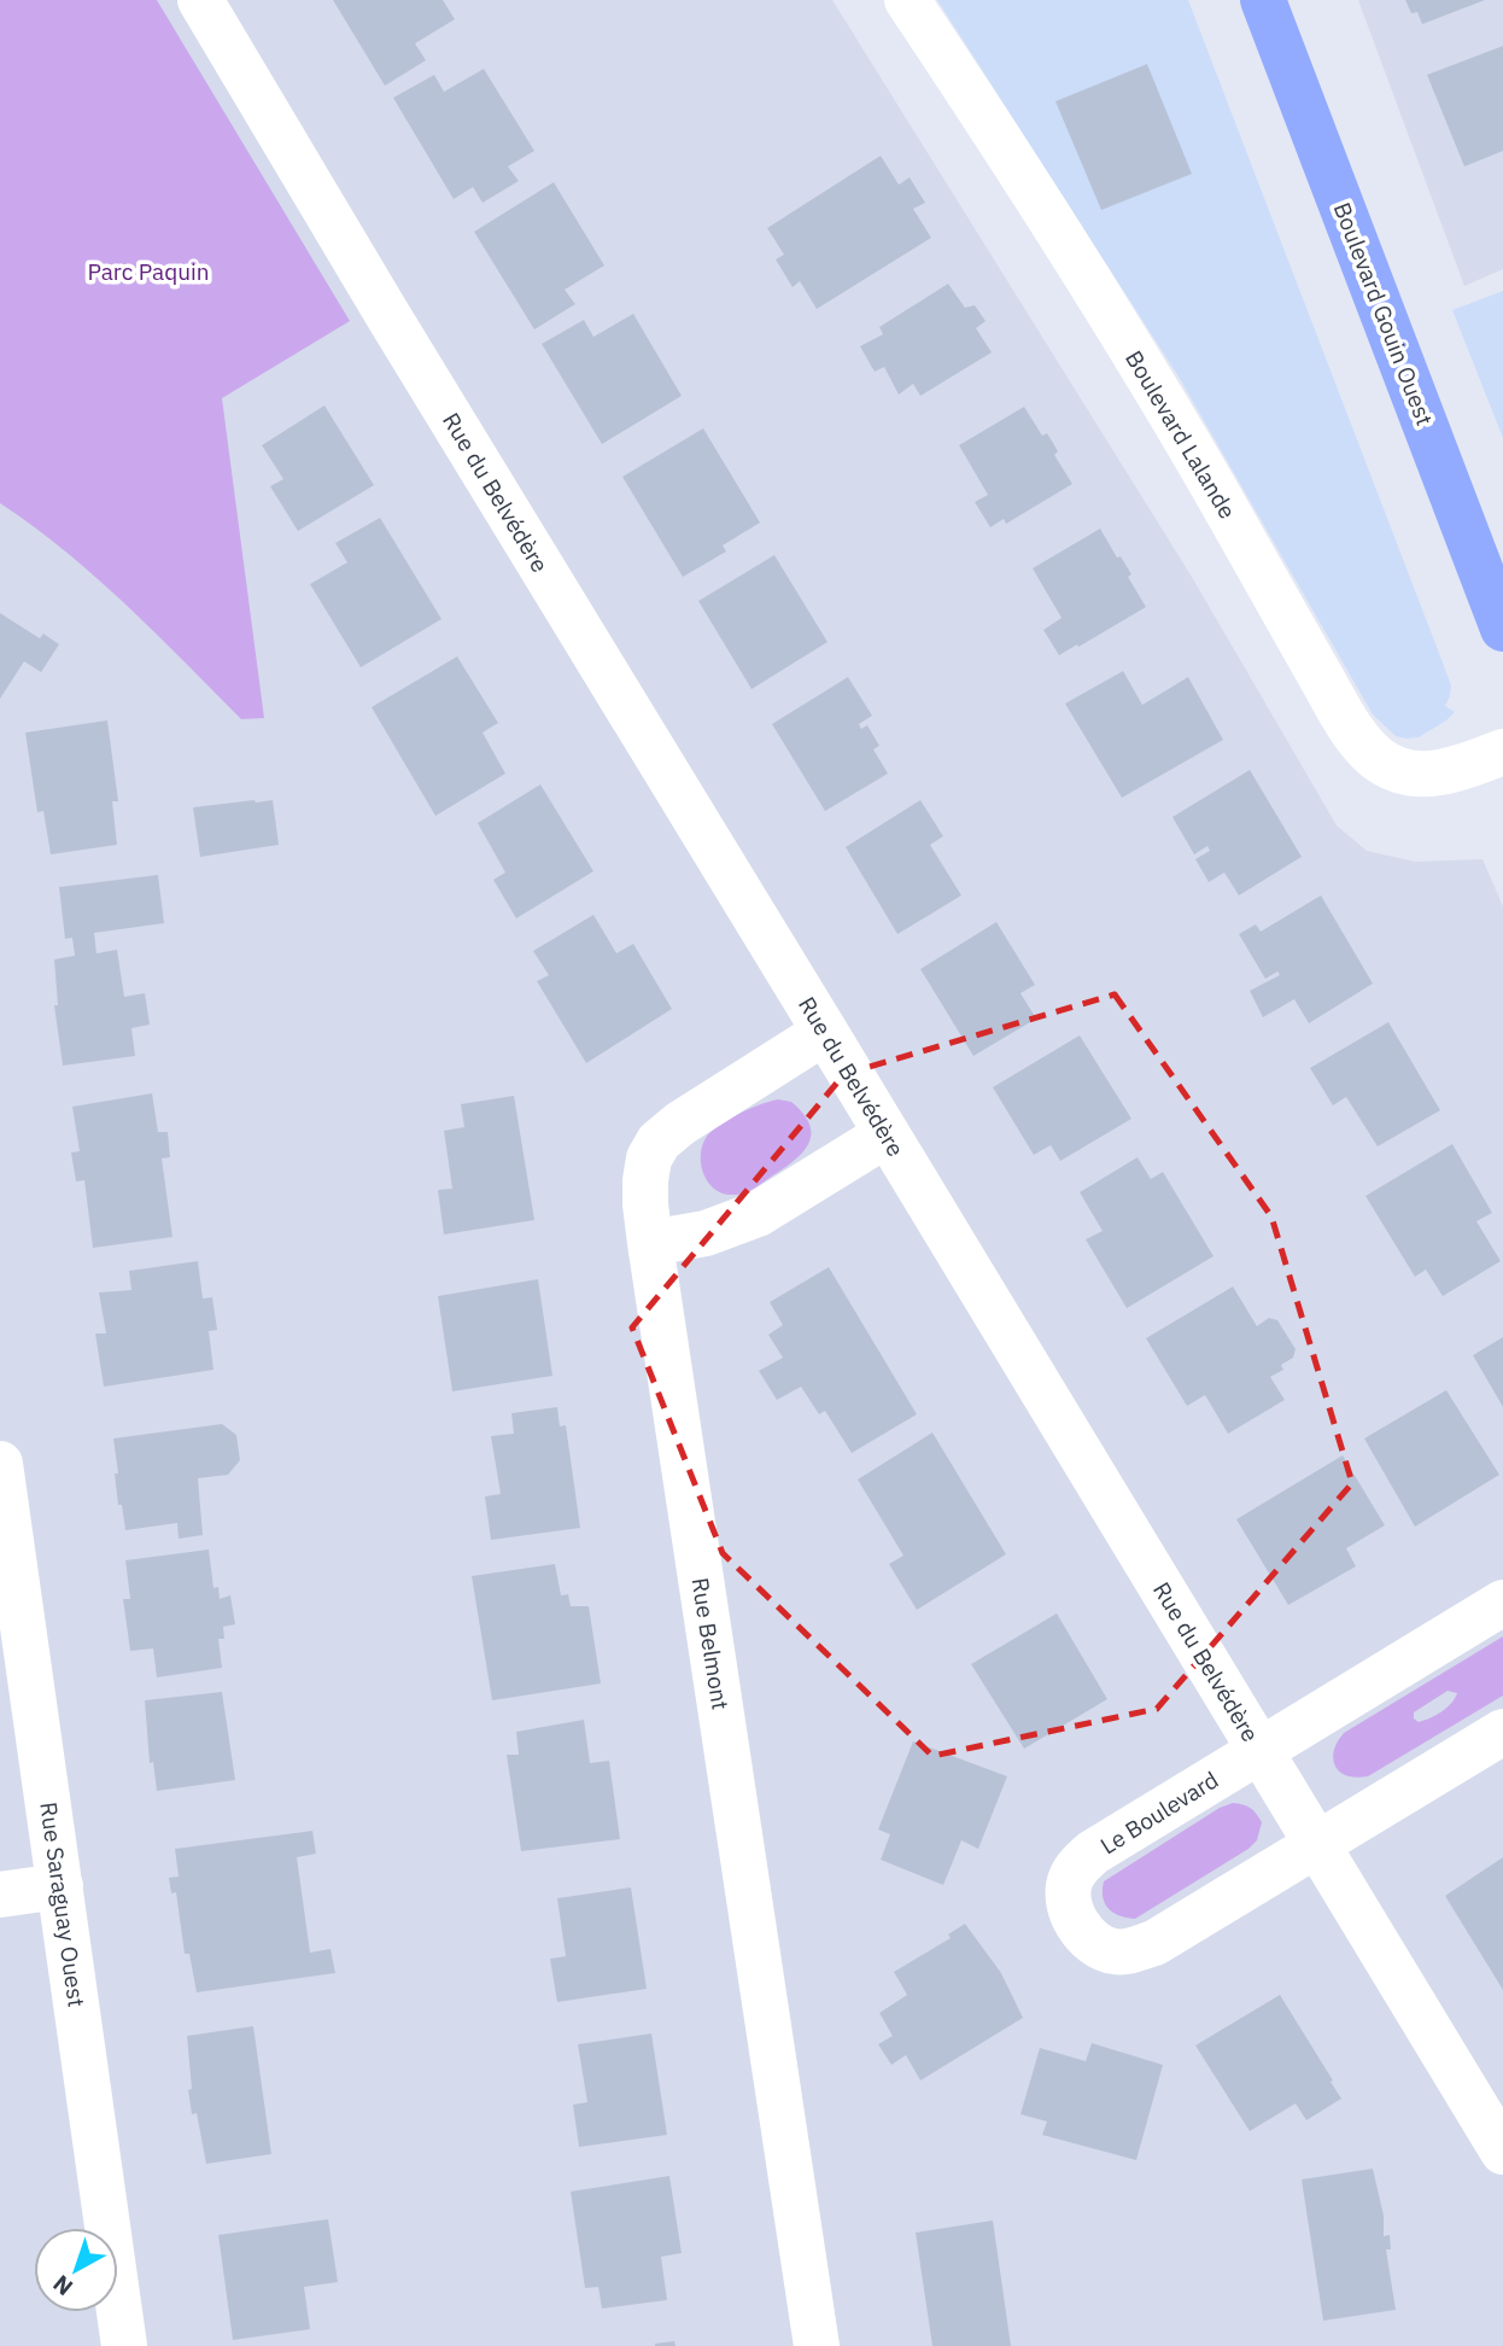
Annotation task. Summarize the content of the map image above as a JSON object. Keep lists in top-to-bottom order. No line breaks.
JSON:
{"streets":{"main road":["Boulevard Gouin Ouest"],"street":["Boulevard Lalande","Rue du Belvédère","Rue Belmont","Le Boulevard","Rue Saraguay Ouest"]},"crossings":[["Rue du Belvédère","Rue Belmont"],["Rue du Belvédère","Le Boulevard"]],"parks":["Parc Paquin"],"north":"bottom left"}
